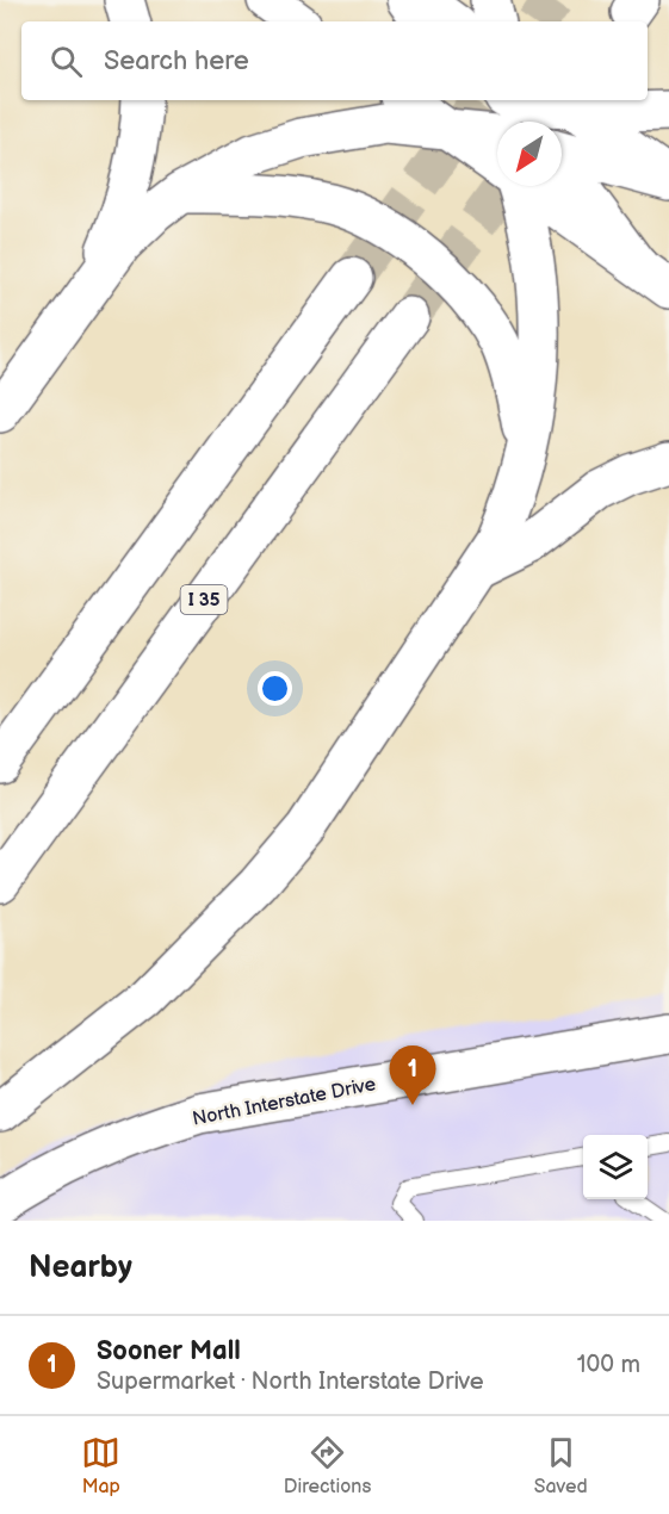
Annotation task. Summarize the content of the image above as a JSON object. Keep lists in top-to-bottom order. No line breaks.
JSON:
{"streets":{"main road":["I 35","North Interstate Drive"]},"north":"bottom left","page":{"search":"Search here","pins":"1","heading":"Nearby","list":[{"mark":"1","name":"Sooner Mall","note":"Supermarket · North Interstate Drive","value":"100 m"}],"nav":["Map","Directions","Saved"]}}
